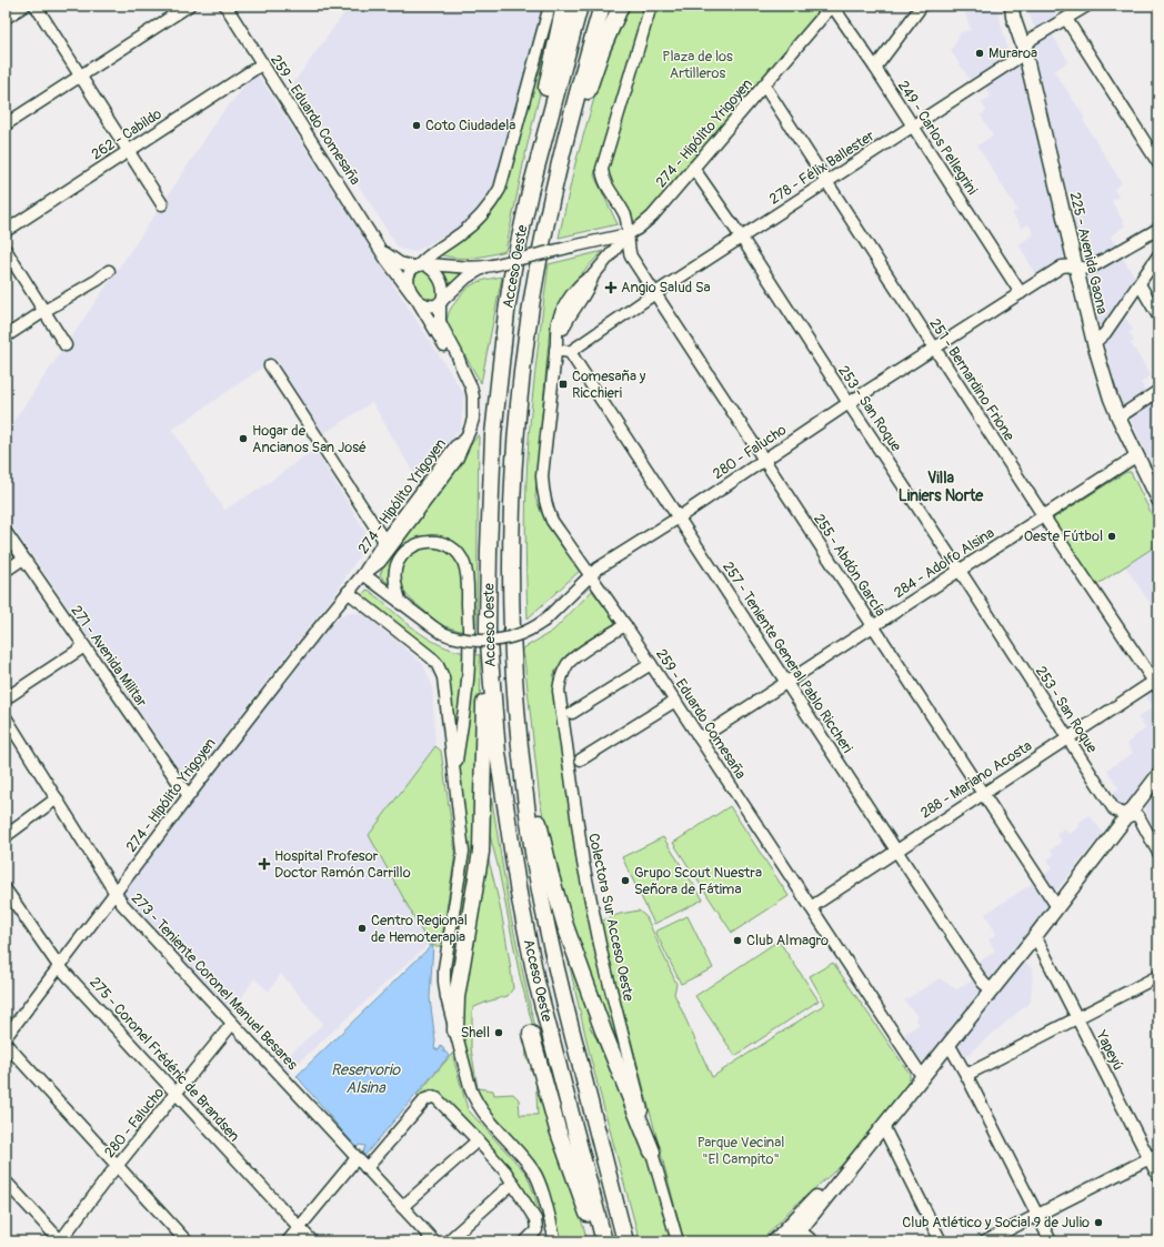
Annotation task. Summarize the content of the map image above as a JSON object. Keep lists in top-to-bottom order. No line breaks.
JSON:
{"streets":{"highway":["Acceso Oeste"],"main road":["225 - Avenida Gaona"],"street":["259 - Eduardo Comesaña","274 - Hipólito Yrigoyen","262 - Cabildo","249 - Carlos Pellegrini","278 - Félix Ballester","251 - Bernardino Frione","253 - San Roque","280 - Falucho","284 - Adolfo Alsina","255 - Abdón García","271 - Avenida Militar","257 - Teniente General Pablo Riccheri","288 - Mariano Acosta","Colectora Sur Acceso Oeste","273 - Teniente Coronel Manuel Besares","Yapeyú","275 - Coronel Frédéric de Brandsen"]},"crossings":[["259 - Eduardo Comesaña","274 - Hipólito Yrigoyen"],["259 - Eduardo Comesaña","262 - Cabildo"],["259 - Eduardo Comesaña","280 - Falucho"],["259 - Eduardo Comesaña","284 - Adolfo Alsina"],["259 - Eduardo Comesaña","288 - Mariano Acosta"],["259 - Eduardo Comesaña","Colectora Sur Acceso Oeste"],["274 - Hipólito Yrigoyen","249 - Carlos Pellegrini"],["274 - Hipólito Yrigoyen","251 - Bernardino Frione"],["274 - Hipólito Yrigoyen","253 - San Roque"],["274 - Hipólito Yrigoyen","280 - Falucho"],["274 - Hipólito Yrigoyen","255 - Abdón García"],["274 - Hipólito Yrigoyen","271 - Avenida Militar"],["274 - Hipólito Yrigoyen","273 - Teniente Coronel Manuel Besares"],["274 - Hipólito Yrigoyen","275 - Coronel Frédéric de Brandsen"],["249 - Carlos Pellegrini","278 - Félix Ballester"],["249 - Carlos Pellegrini","280 - Falucho"],["278 - Félix Ballester","225 - Avenida Gaona"],["278 - Félix Ballester","251 - Bernardino Frione"],["278 - Félix Ballester","253 - San Roque"],["278 - Félix Ballester","255 - Abdón García"],["278 - Félix Ballester","257 - Teniente General Pablo Riccheri"],["225 - Avenida Gaona","280 - Falucho"],["225 - Avenida Gaona","284 - Adolfo Alsina"],["251 - Bernardino Frione","280 - Falucho"],["251 - Bernardino Frione","284 - Adolfo Alsina"],["251 - Bernardino Frione","288 - Mariano Acosta"],["253 - San Roque","280 - Falucho"],["253 - San Roque","284 - Adolfo Alsina"],["253 - San Roque","288 - Mariano Acosta"],["280 - Falucho","255 - Abdón García"],["280 - Falucho","257 - Teniente General Pablo Riccheri"],["280 - Falucho","273 - Teniente Coronel Manuel Besares"],["280 - Falucho","275 - Coronel Frédéric de Brandsen"],["284 - Adolfo Alsina","255 - Abdón García"],["284 - Adolfo Alsina","257 - Teniente General Pablo Riccheri"],["255 - Abdón García","288 - Mariano Acosta"],["257 - Teniente General Pablo Riccheri","288 - Mariano Acosta"]],"districts":["Villa Liniers Norte"],"water":["Reservorio Alsina"],"parks":["Plaza de los Artilleros","Parque Vecinal \"El Campito\""],"places":{"other":["Muraroa","Coto Ciudadela","Hogar de Ancianos San José","Oeste Fútbol","Grupo Scout Nuestra Señora de Fátima","Centro Regional de Hemoterapia","Club Almagro","Shell","Club Atlético y Social 9 de Julio"],"health":["Angio Salud Sa","Hospital Profesor Doctor Ramón Carrillo"],"transit":["Comesaña y Ricchieri"]}}
